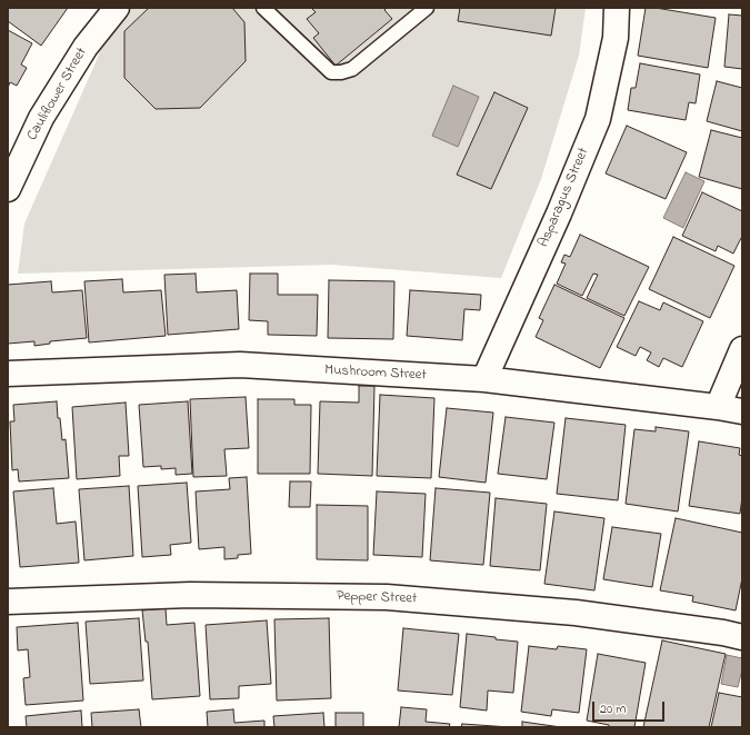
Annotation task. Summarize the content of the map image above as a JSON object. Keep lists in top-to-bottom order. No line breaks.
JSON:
{"streets":{"street":["Cauliflower Street","Asparagus Street","Mushroom Street","Pepper Street"]},"crossings":[["Asparagus Street","Mushroom Street"]],"scale_bar":"20 m"}
